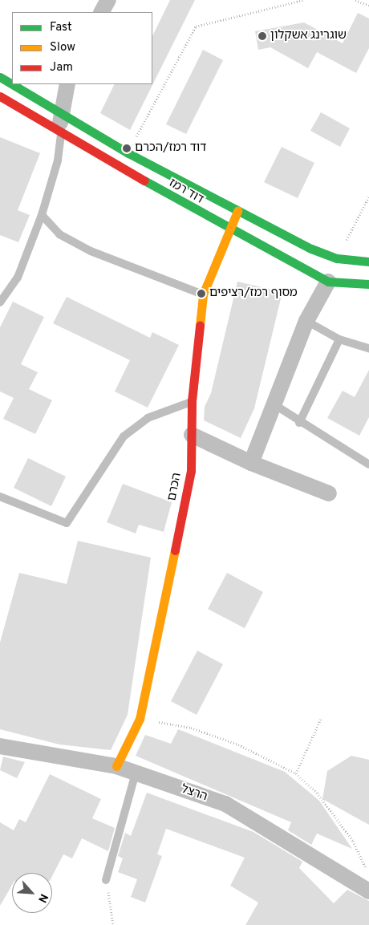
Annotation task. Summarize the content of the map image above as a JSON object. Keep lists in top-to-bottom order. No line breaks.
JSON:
{"streets":{"street":["דוד רמז","הכרם","הרצל"]},"crossings":[["דוד רמז","הכרם"],["הכרם","הרצל"]],"places":["שוגרינג אשקלון","דוד רמז/הכרם","מסוף רמז/רציפים"],"legend":["Fast","Slow","Jam"],"north":"bottom right"}
